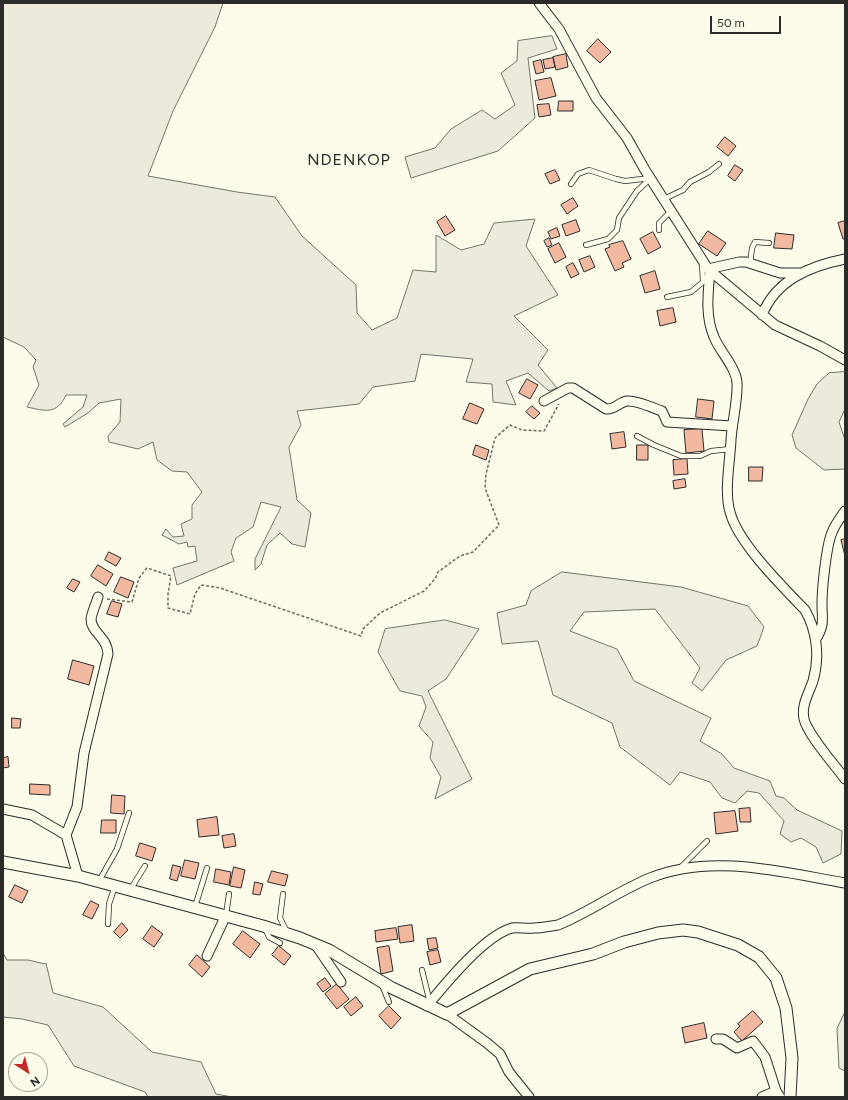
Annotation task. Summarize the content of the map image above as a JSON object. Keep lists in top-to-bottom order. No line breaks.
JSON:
{"districts":["NDENKOP"],"scale_bar":"50 m","north":"bottom right"}
